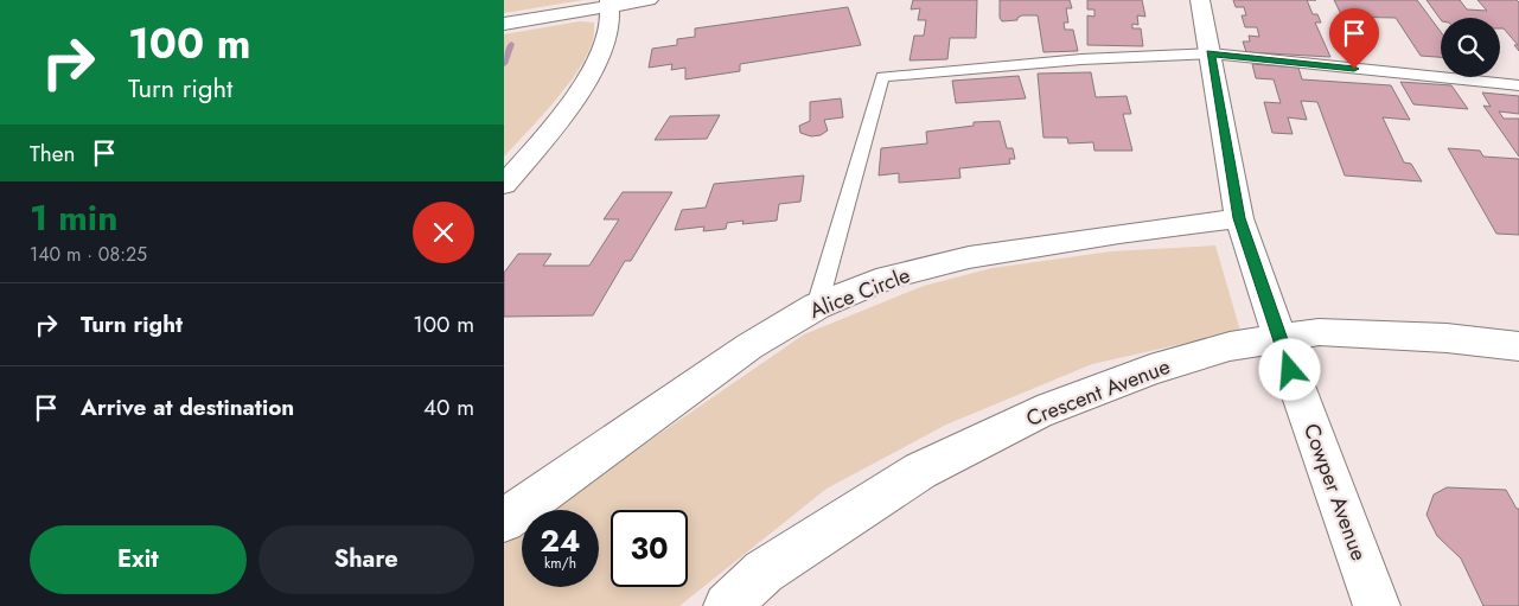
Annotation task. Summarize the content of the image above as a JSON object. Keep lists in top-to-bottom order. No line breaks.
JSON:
{"streets":{"street":["Alice Circle","Crescent Avenue","Cowper Avenue"]},"crossings":[["Alice Circle","Cowper Avenue"],["Crescent Avenue","Cowper Avenue"]],"page":{"turn":["100 m","Turn right"],"then":"Then","heading":["1 min","140 m · 08:25"],"list":[{"name":"Turn right","value":"100 m"},{"name":"Arrive at destination","value":"40 m"}],"speed":"24 km/h","limit":"30","buttons":["Exit","Share"]}}
